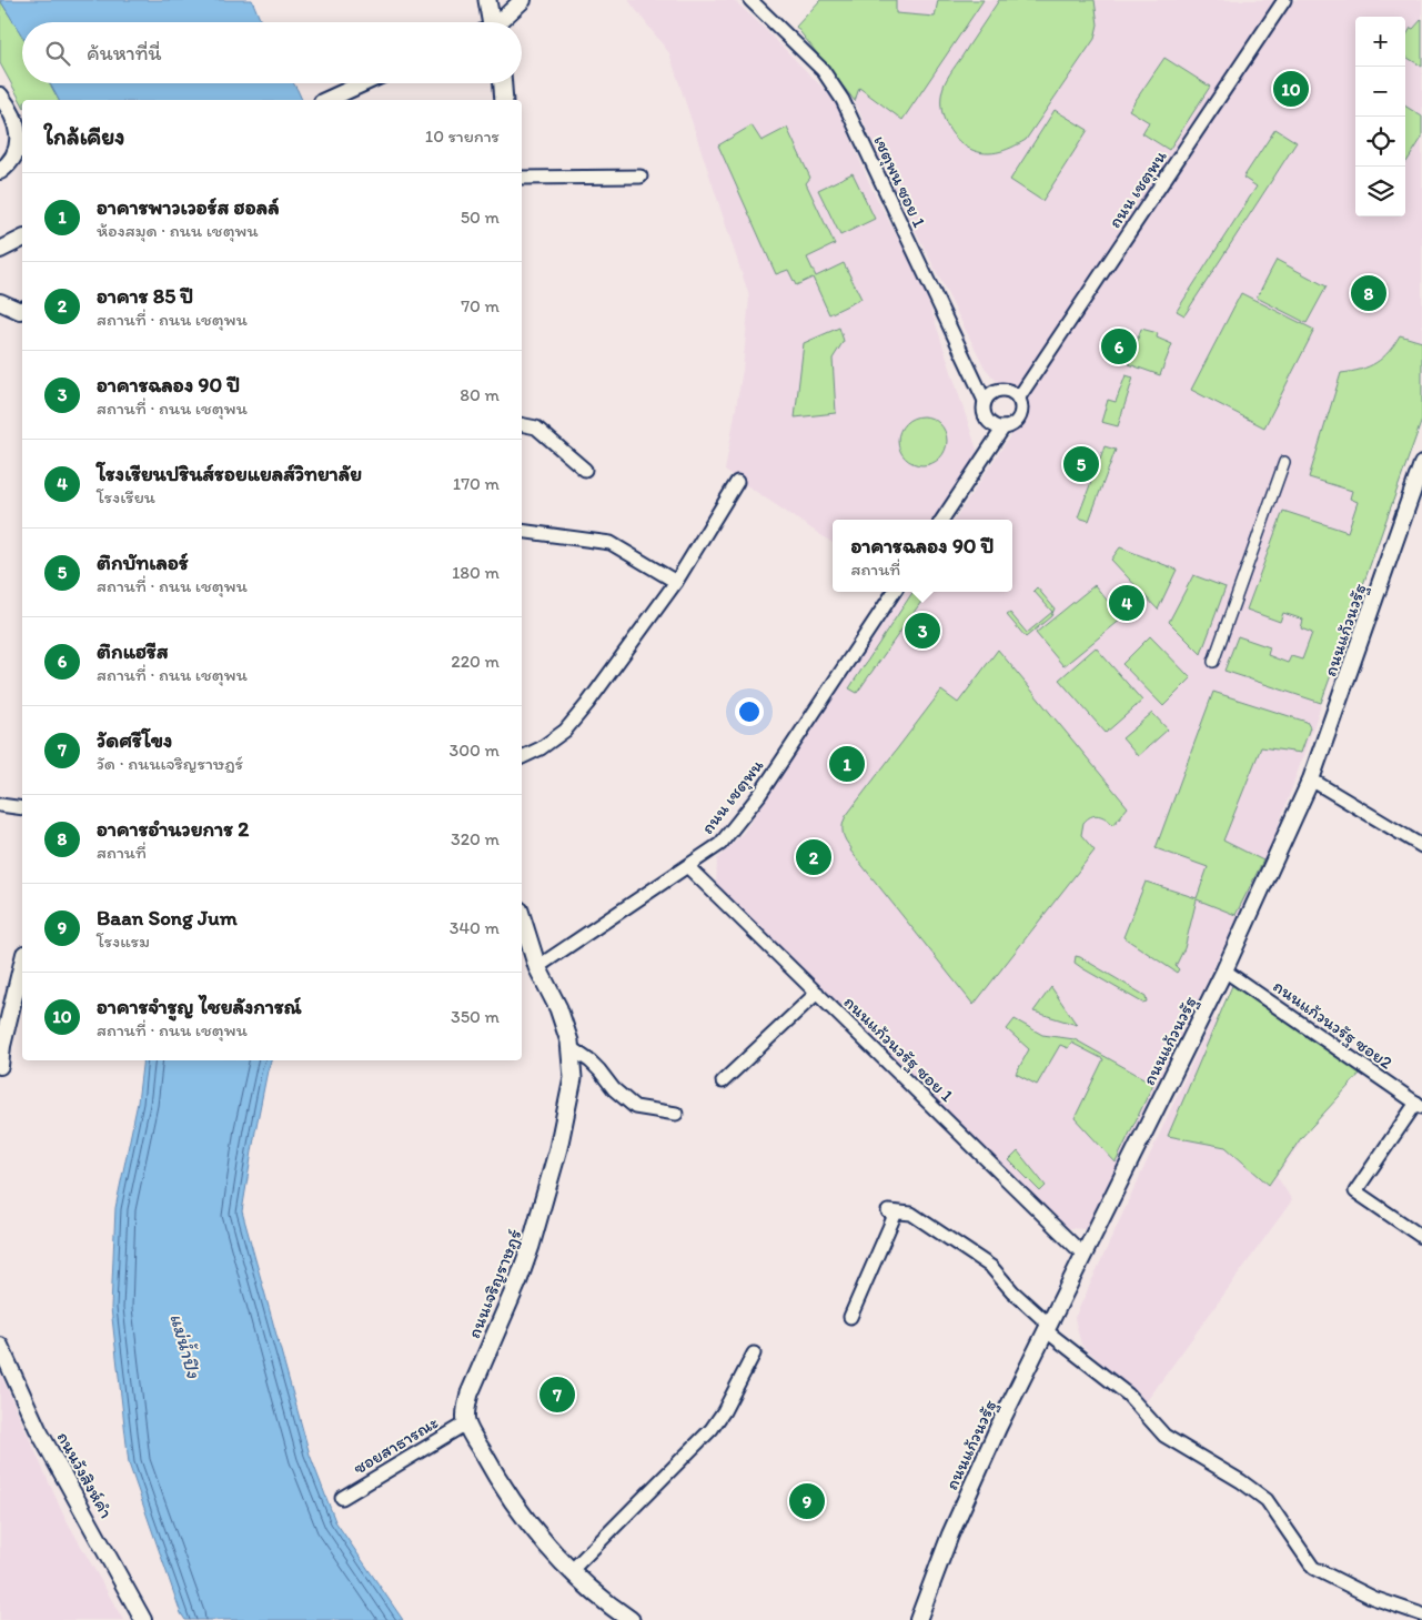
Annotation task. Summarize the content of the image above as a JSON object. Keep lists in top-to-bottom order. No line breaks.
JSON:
{"streets":{"main road":["ถนนเจริญราษฎร์"],"street":["เชตุพน ซอย 1","ถนน เชตุพน","ถนนแก้วนวรัฐ","ถนนแก้วนวรัฐ ซอย2","ถนนแก้วนวรัฐ ซอย 1","ซอยสาธารณะ","ถนนวังสิงห์คำ"]},"crossings":[["เชตุพน ซอย 1","ถนน เชตุพน"],["ถนน เชตุพน","ถนนแก้วนวรัฐ ซอย 1"],["ถนน เชตุพน","ถนนเจริญราษฎร์"],["ถนนแก้วนวรัฐ","ถนนแก้วนวรัฐ ซอย2"],["ถนนแก้วนวรัฐ","ถนนแก้วนวรัฐ ซอย 1"],["ถนนเจริญราษฎร์","ซอยสาธารณะ"]],"water":["แม่น้ำปิง"],"page":{"map_buttons":["+","−"],"search":"ค้นหาที่นี่","pins":["10","8","6","5","4","3","1","2","7","9"],"heading":["ใกล้เคียง","10 รายการ"],"list":[{"mark":"1","name":"อาคารพาวเวอร์ส ฮอลล์","note":"ห้องสมุด · ถนน เชตุพน","value":"50 m"},{"mark":"2","name":"อาคาร 85 ปี","note":"สถานที่ · ถนน เชตุพน","value":"70 m"},{"mark":"3","name":"อาคารฉลอง 90 ปี","note":"สถานที่ · ถนน เชตุพน","value":"80 m"},{"mark":"4","name":"โรงเรียนปรินส์รอยแยลส์วิทยาลัย","note":"โรงเรียน","value":"170 m"},{"mark":"5","name":"ตึกบัทเลอร์","note":"สถานที่ · ถนน เชตุพน","value":"180 m"},{"mark":"6","name":"ตึกแฮรีส","note":"สถานที่ · ถนน เชตุพน","value":"220 m"},{"mark":"7","name":"วัดศรีโขง","note":"วัด · ถนนเจริญราษฎร์","value":"300 m"},{"mark":"8","name":"อาคารอำนวยการ 2","note":"สถานที่","value":"320 m"},{"mark":"9","name":"Baan Song Jum","note":"โรงแรม","value":"340 m"},{"mark":"10","name":"อาคารจำรูญ ไชยลังการณ์","note":"สถานที่ · ถนน เชตุพน","value":"350 m"}],"popup":["อาคารฉลอง 90 ปี","สถานที่"]}}
